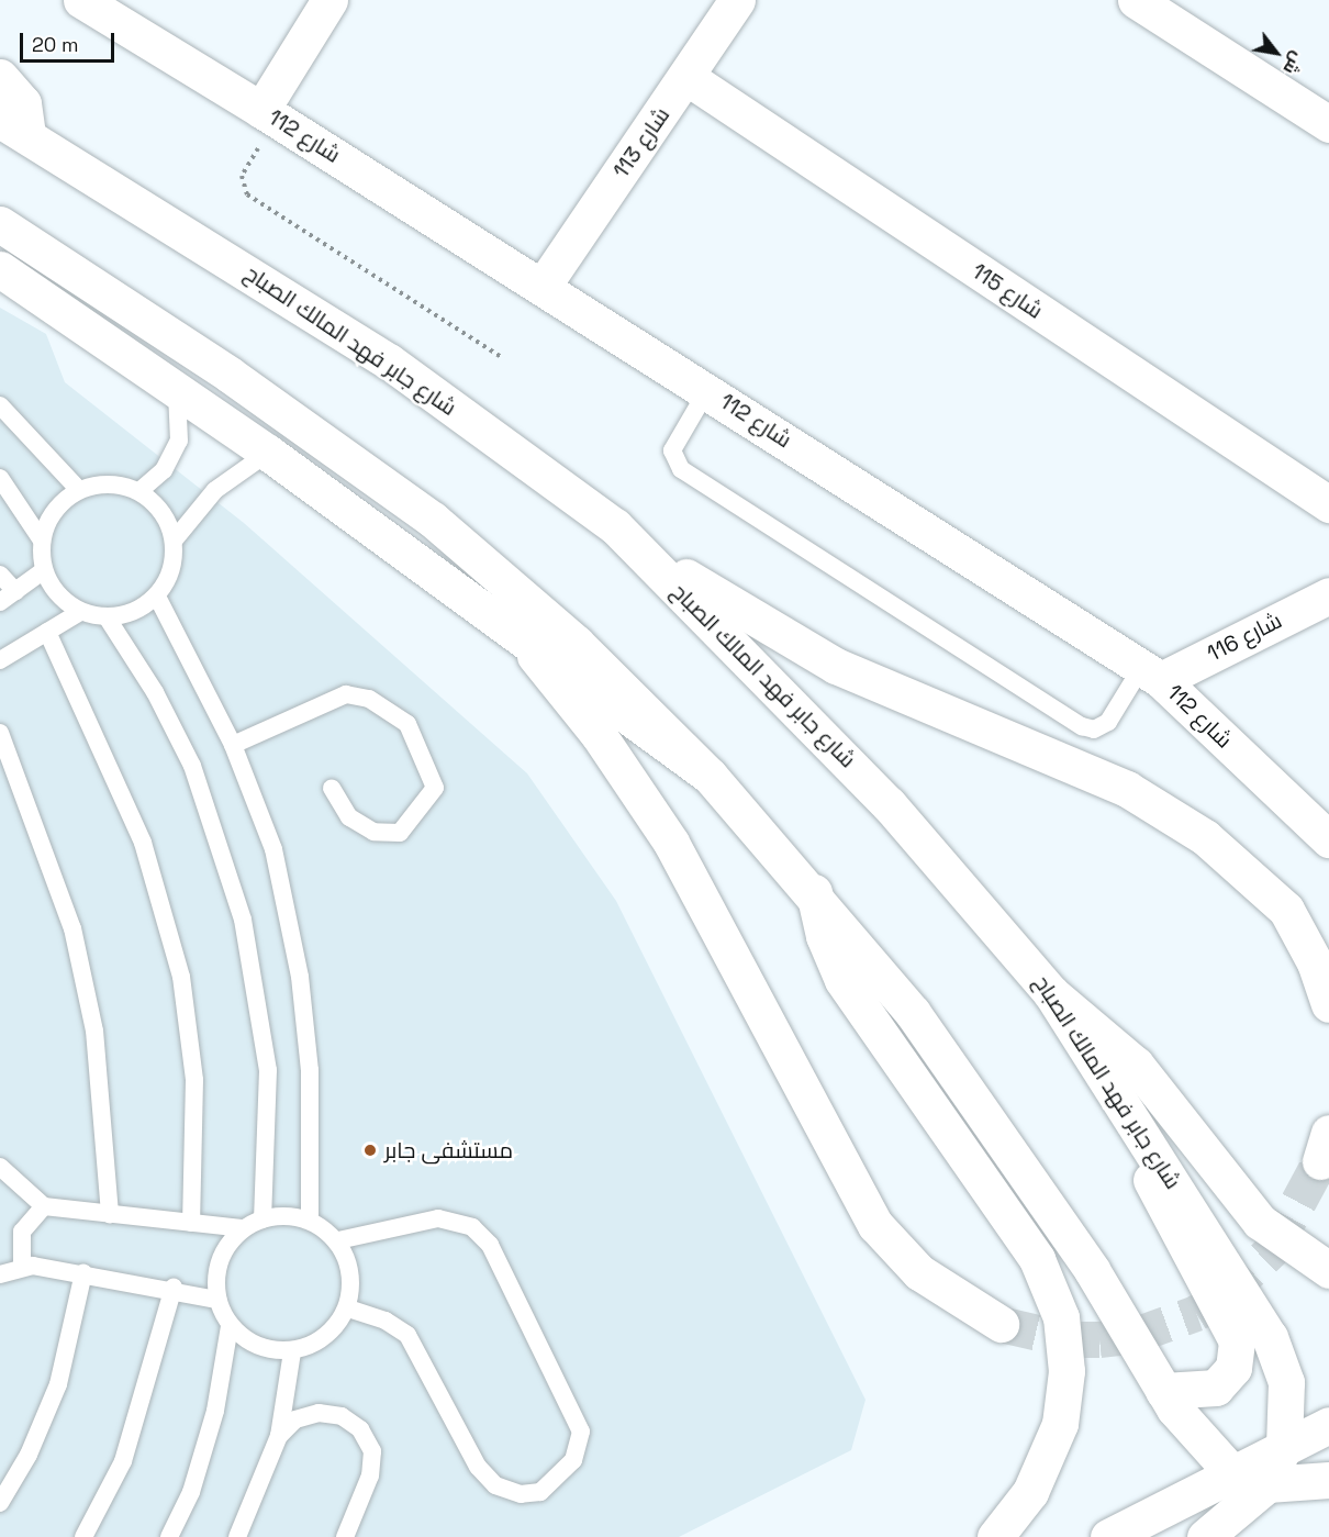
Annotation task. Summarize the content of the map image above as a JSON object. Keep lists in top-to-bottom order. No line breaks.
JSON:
{"streets":{"main road":["شارع 112","شارع 113","شارع 115","شارع جابر فهد المالك الصباح","شارع 116"]},"crossings":[["شارع 112","شارع 113"],["شارع 112","شارع 116"],["شارع 113","شارع 115"]],"places":["مستشفى جابر"],"scale_bar":"20 m","north":"bottom right"}
